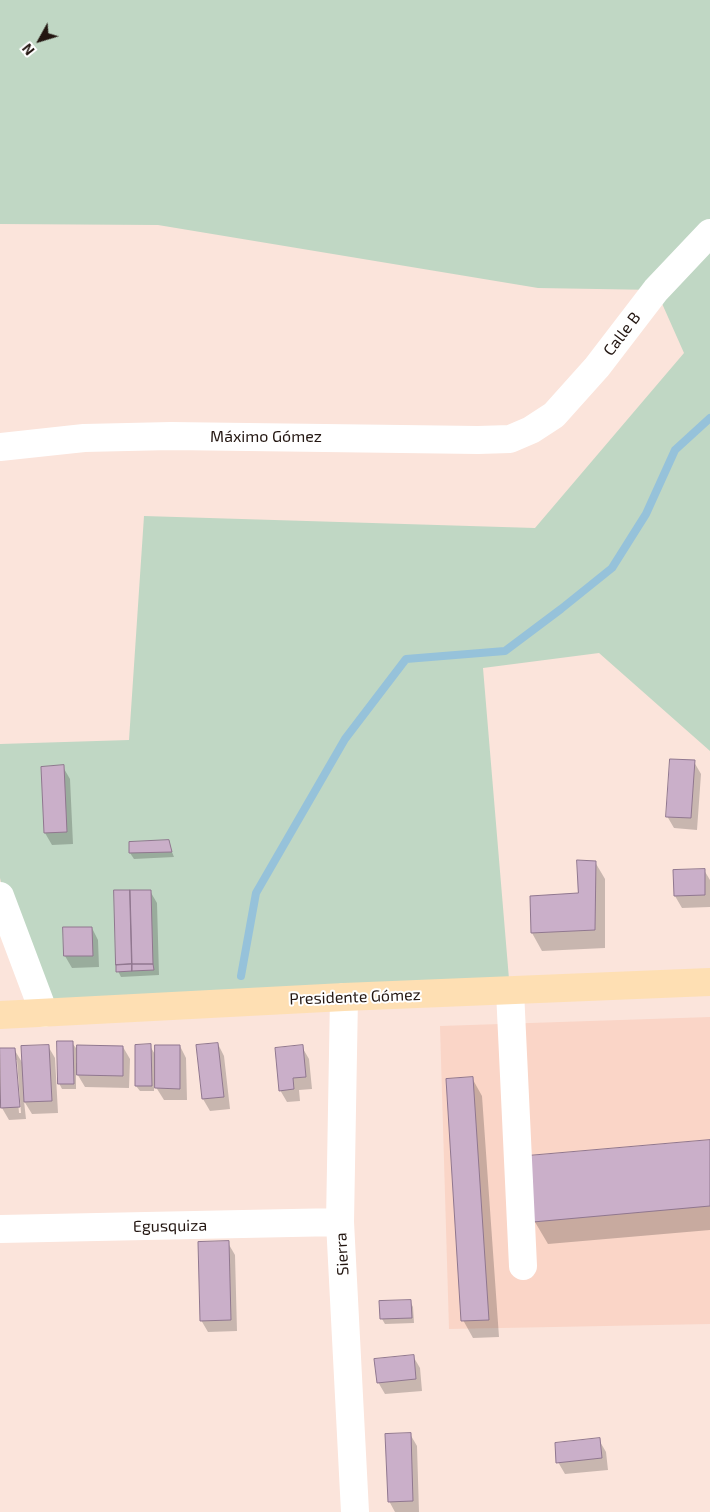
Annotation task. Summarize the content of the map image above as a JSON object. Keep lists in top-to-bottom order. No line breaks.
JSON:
{"streets":{"main road":["Presidente Gómez"],"street":["Calle B","Máximo Gómez","Egusquiza","Sierra"]},"crossings":[["Calle B","Máximo Gómez"],["Presidente Gómez","Sierra"],["Egusquiza","Sierra"]],"north":"bottom left"}
